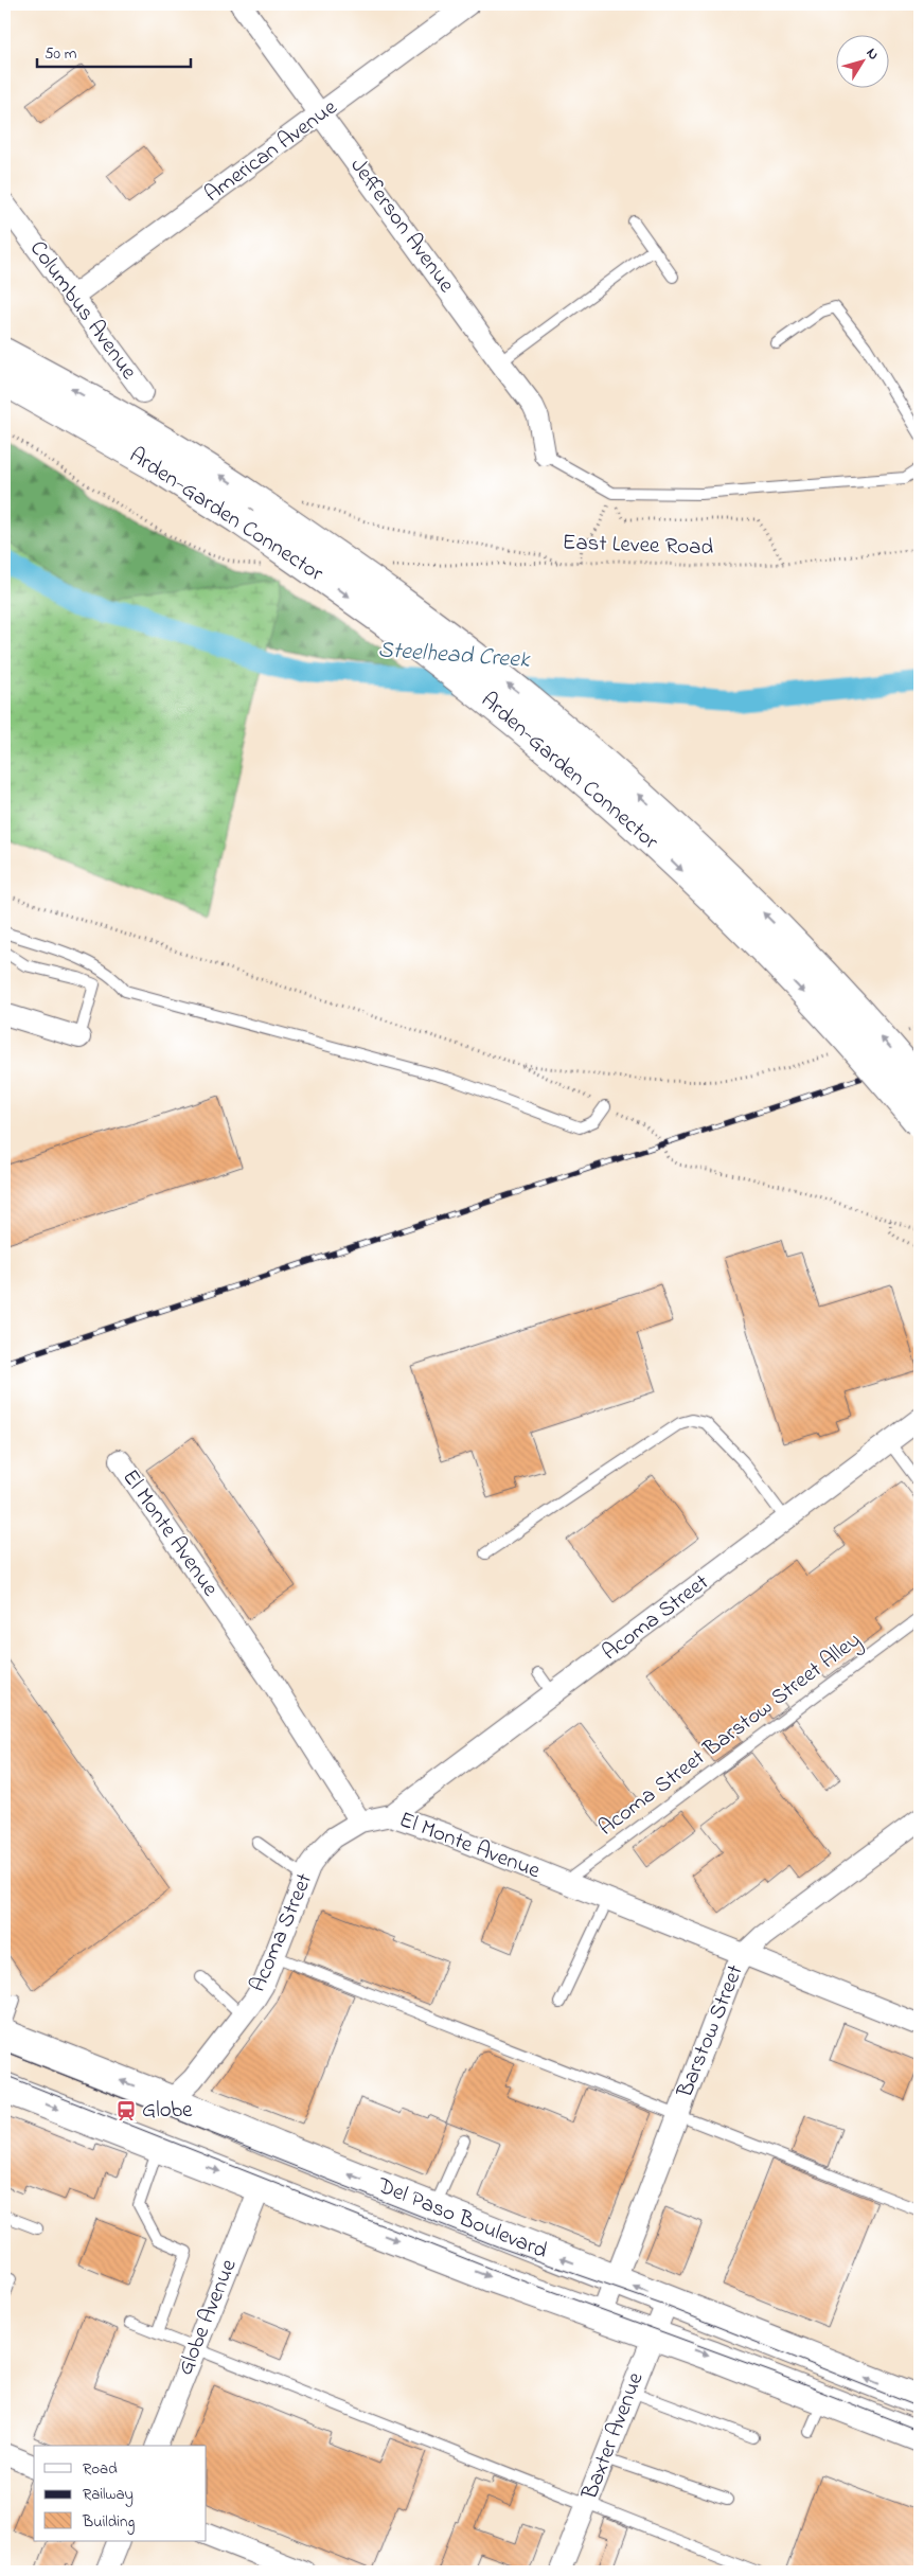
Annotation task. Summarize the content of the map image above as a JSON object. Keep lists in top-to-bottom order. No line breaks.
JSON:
{"streets":{"main road":["Arden-Garden Connector","Del Paso Boulevard"],"street":["American Avenue","Jefferson Avenue","Columbus Avenue","El Monte Avenue","Acoma Street","Barstow Street","Globe Avenue","Baxter Avenue"],"lane":["Acoma Street Barstow Street Alley"],"path":["East Levee Road"]},"crossings":[["American Avenue","Jefferson Avenue"],["American Avenue","Columbus Avenue"],["Arden-Garden Connector","East Levee Road"],["El Monte Avenue","Acoma Street"],["El Monte Avenue","Acoma Street Barstow Street Alley"],["El Monte Avenue","Barstow Street"],["Acoma Street","Del Paso Boulevard"],["Barstow Street","Del Paso Boulevard"],["Del Paso Boulevard","Globe Avenue"],["Del Paso Boulevard","Baxter Avenue"]],"water":["Steelhead Creek"],"places":{"station":["Globe"]},"legend":["Road","Railway","Building"],"scale_bar":"50 m","north":"top right"}
